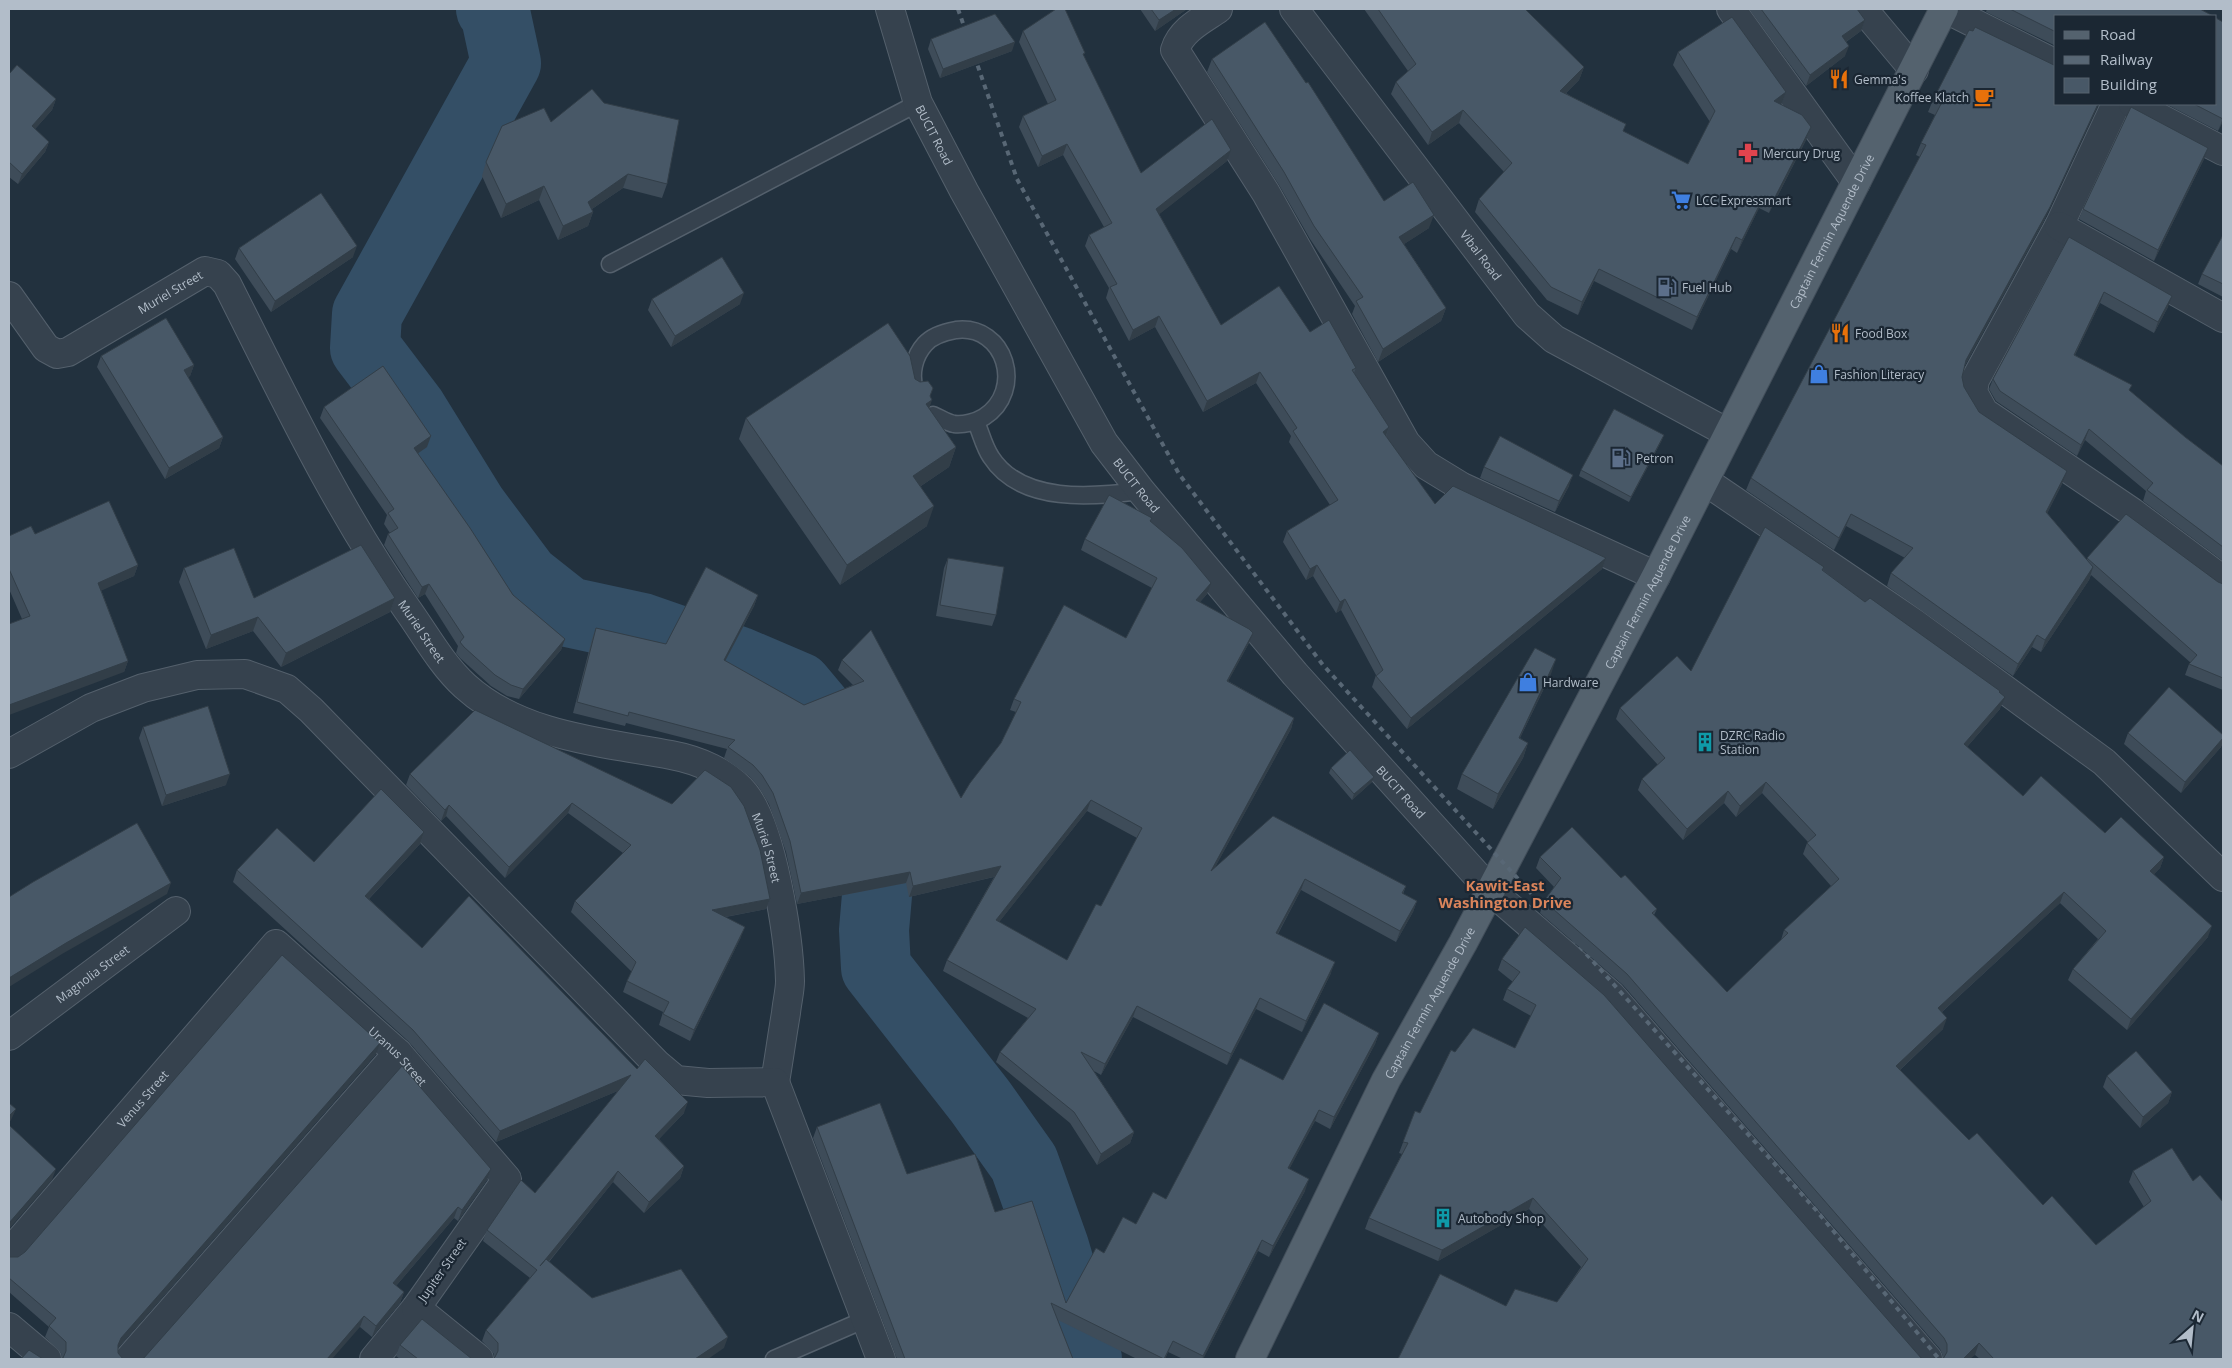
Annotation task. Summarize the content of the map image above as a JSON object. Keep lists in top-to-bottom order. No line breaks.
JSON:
{"streets":{"main road":["Captain Fermin Aquende Drive"],"street":["BUCIT Road","Vibal Road","Muriel Street","Magnolia Street","Uranus Street","Venus Street","Jupiter Street"]},"crossings":[["BUCIT Road","Captain Fermin Aquende Drive"],["Captain Fermin Aquende Drive","Vibal Road"],["Uranus Street","Venus Street"],["Uranus Street","Jupiter Street"]],"districts":["Kawit-East Washington Drive"],"places":{"restaurant":["Gemma's","Food Box"],"cafe":["Koffee Klatch"],"pharmacy":["Mercury Drug"],"supermarket":["LCC Expressmart"],"fuel station":["Fuel Hub","Petron"],"shop":["Fashion Literacy","Hardware"],"building":["DZRC Radio Station","Autobody Shop"]},"legend":["Road","Railway","Building"],"north":"top right"}
